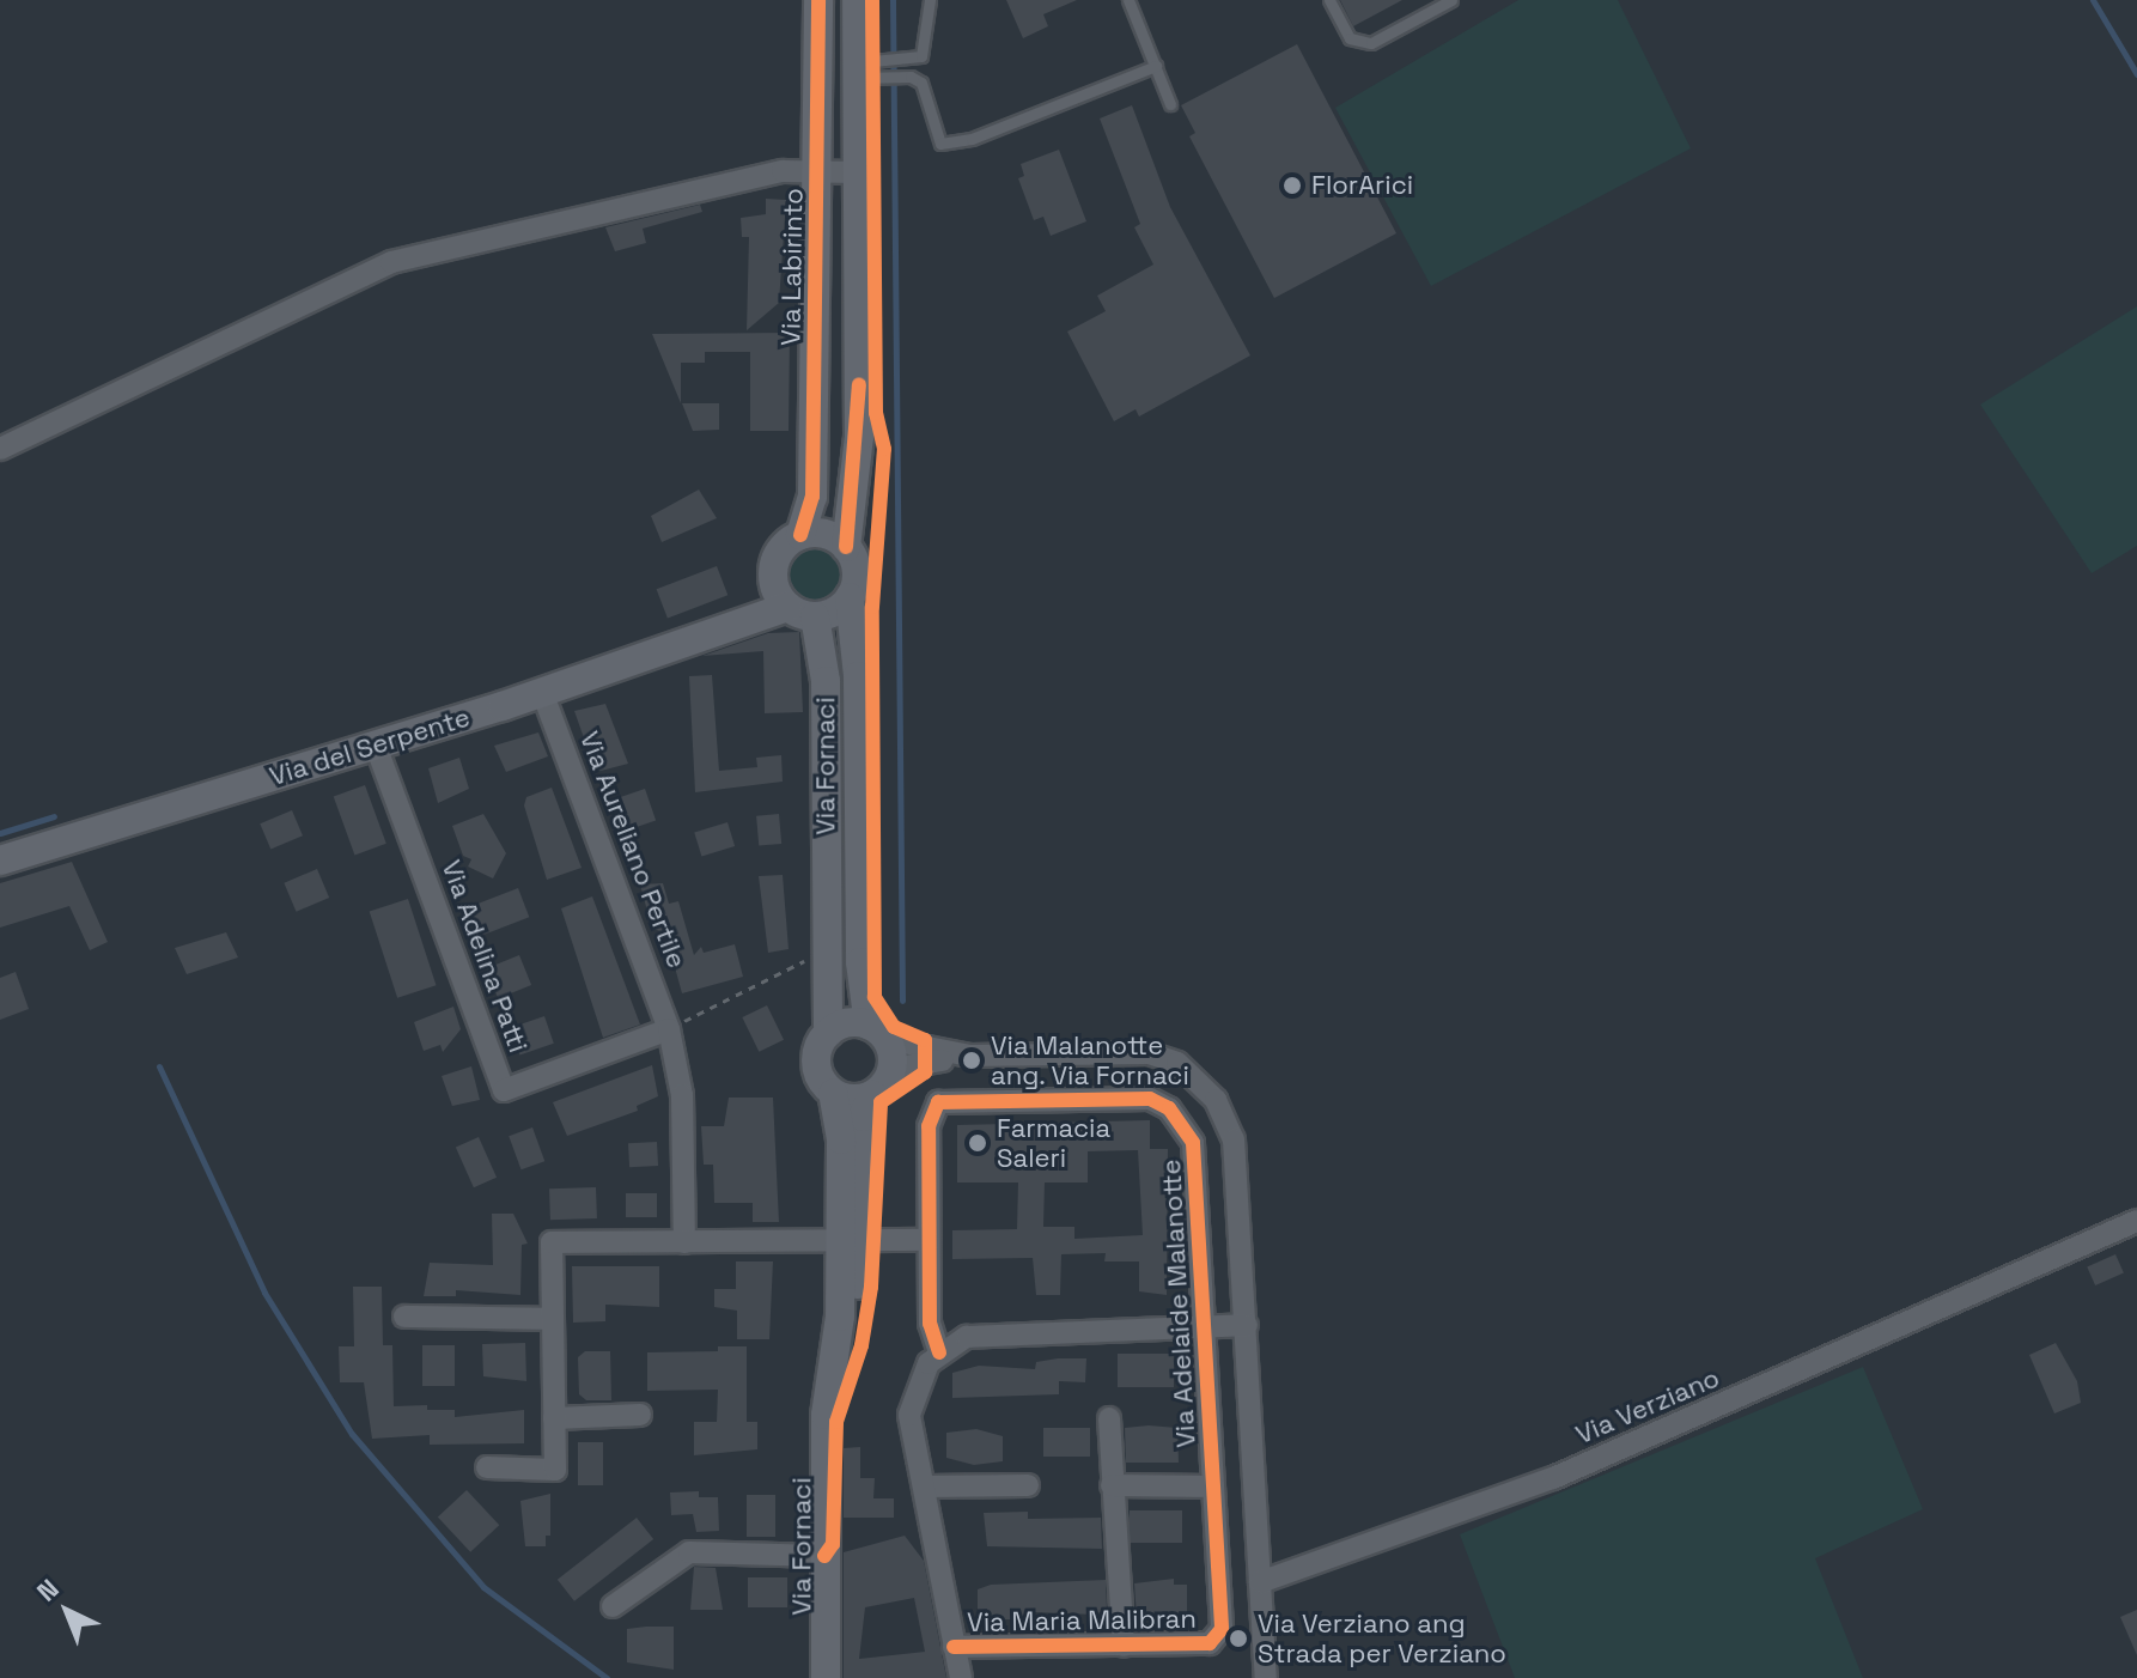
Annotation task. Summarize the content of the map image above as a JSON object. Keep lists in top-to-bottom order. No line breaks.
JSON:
{"streets":{"street":["Via Labirinto","Via del Serpente","Via Fornaci","Via Aureliano Pertile","Via Adelina Patti","Via Adelaide Malanotte","Via Verziano","Via Maria Malibran"]},"crossings":[["Via Labirinto","Via del Serpente"],["Via Labirinto","Via Fornaci"],["Via del Serpente","Via Fornaci"],["Via del Serpente","Via Aureliano Pertile"],["Via del Serpente","Via Adelina Patti"],["Via Aureliano Pertile","Via Adelina Patti"],["Via Adelaide Malanotte","Via Maria Malibran"]],"places":["FlorArici","Via Malanotte ang. Via Fornaci","Farmacia Saleri","Via Verziano ang Strada per Verziano"],"north":"top left"}
